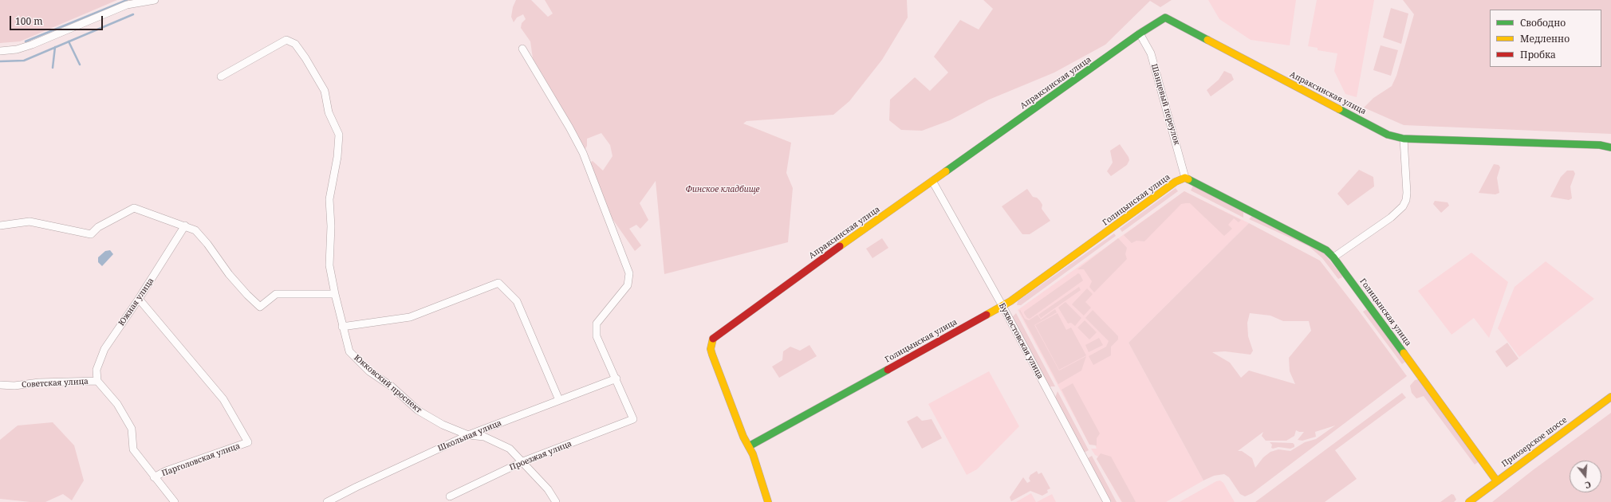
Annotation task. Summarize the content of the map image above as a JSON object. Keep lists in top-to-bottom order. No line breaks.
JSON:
{"streets":{"street":["Апраксинская улица","Шанцевый переулок","Голицынская улица","Южная улица","Бухвостовская улица","Советская улица","Юкковский проспект","Школьная улица","Приозерское шоссе","Проезжая улица","Парголовская улица"]},"crossings":[["Апраксинская улица","Шанцевый переулок"],["Апраксинская улица","Голицынская улица"],["Апраксинская улица","Бухвостовская улица"],["Шанцевый переулок","Голицынская улица"],["Голицынская улица","Бухвостовская улица"],["Голицынская улица","Приозерское шоссе"],["Южная улица","Советская улица"],["Южная улица","Парголовская улица"],["Советская улица","Парголовская улица"],["Юкковский проспект","Школьная улица"],["Школьная улица","Проезжая улица"]],"parks":["Финское кладбище"],"legend":["Свободно","Медленно","Пробка"],"scale_bar":"100 m","north":"bottom"}
